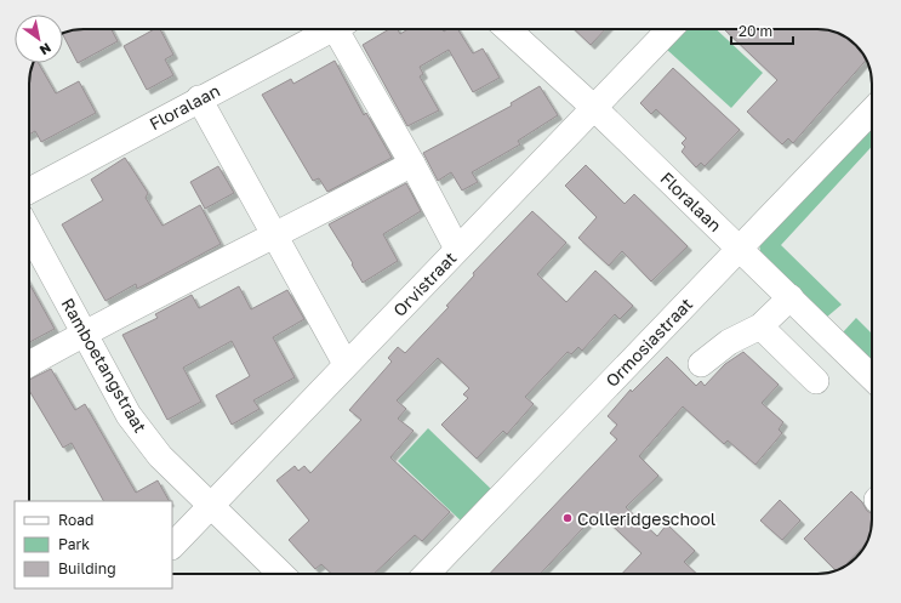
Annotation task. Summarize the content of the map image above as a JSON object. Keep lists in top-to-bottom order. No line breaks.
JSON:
{"streets":{"street":["Floralaan","Orvistraat","Ormosiastraat","Ramboetangstraat"]},"crossings":[["Floralaan","Orvistraat"],["Floralaan","Ormosiastraat"],["Orvistraat","Ramboetangstraat"]],"places":["Colleridgeschool"],"legend":["Road","Park","Building"],"scale_bar":"20 m","north":"bottom right"}
